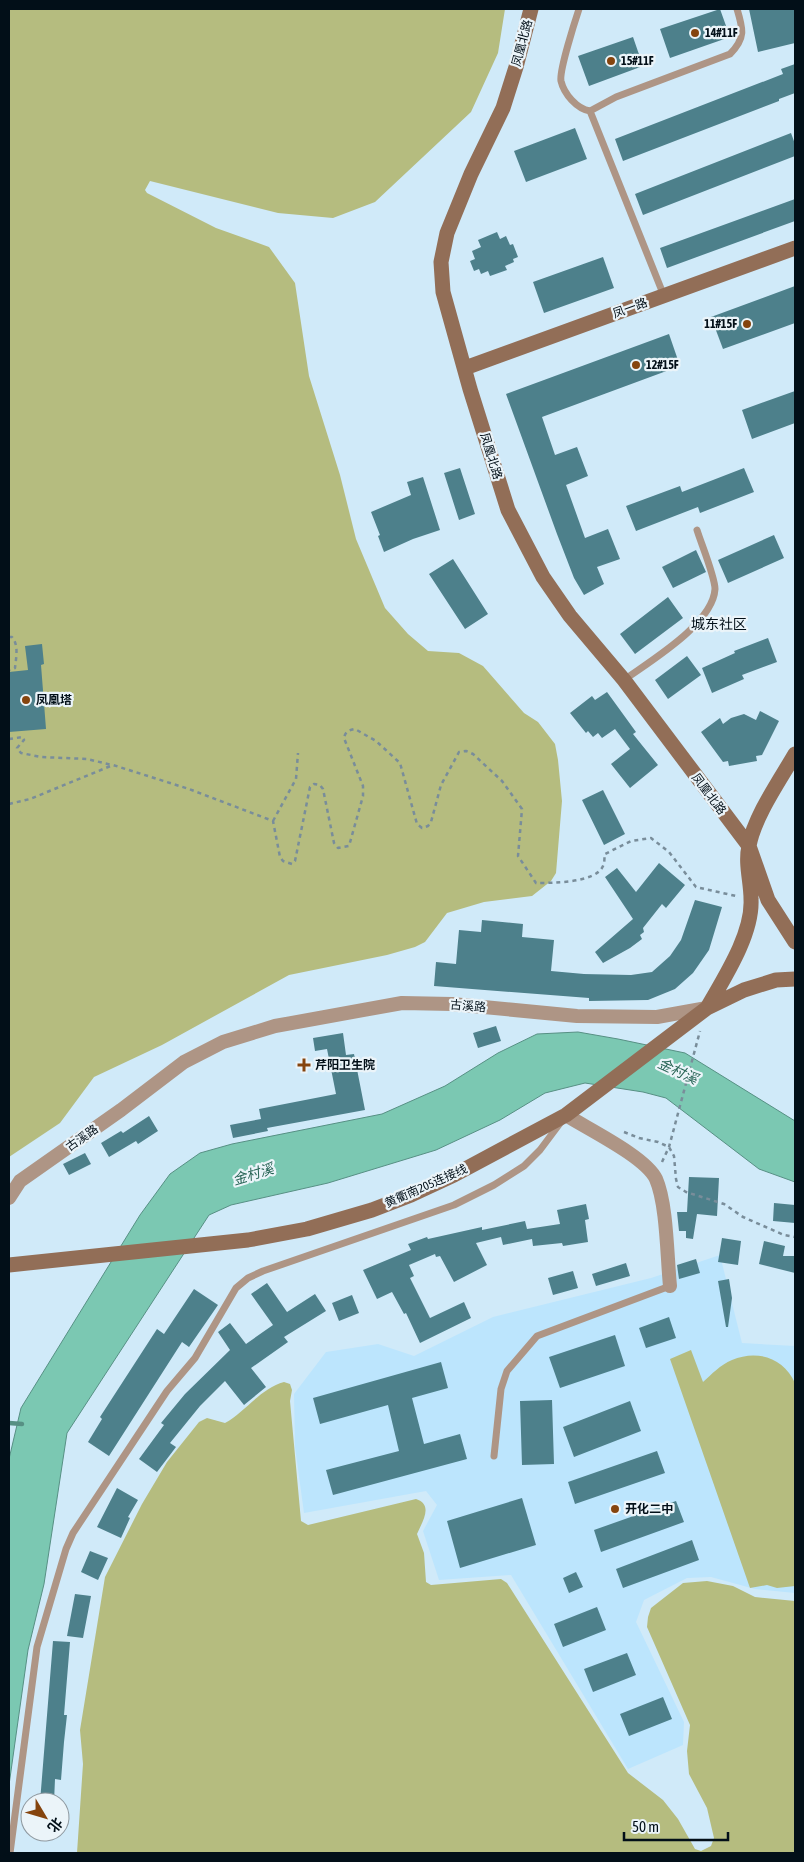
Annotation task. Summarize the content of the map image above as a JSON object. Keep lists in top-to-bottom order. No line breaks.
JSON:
{"streets":{"street":["凤凰北路","凤一路","古溪路","黄衢南205连接线"]},"crossings":[["凤凰北路","凤一路"],["古溪路","黄衢南205连接线"]],"districts":["城东社区"],"water":["金村溪"],"places":{"other":["14#11F","15#11F","11#15F","12#15F","凤凰塔","开化二中"],"health":["芹阳卫生院"]},"scale_bar":"50 m","north":"bottom right"}
